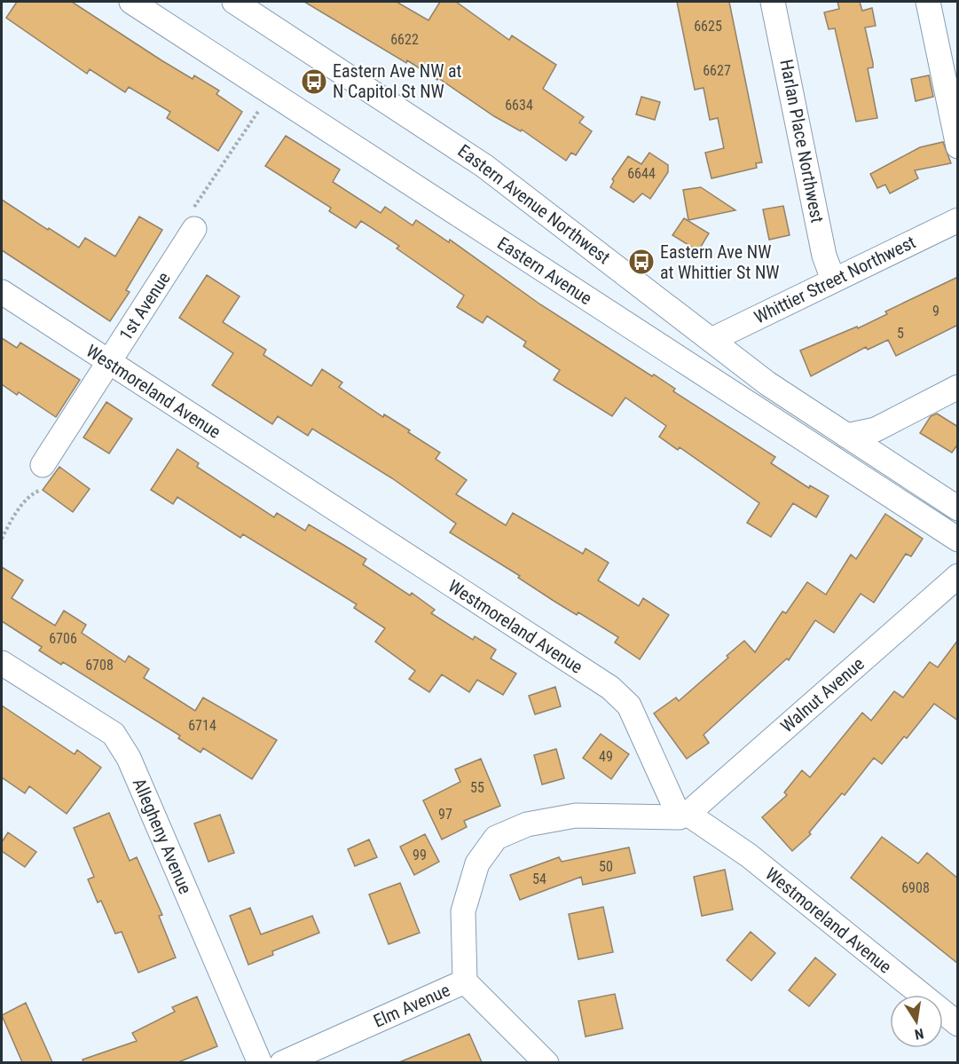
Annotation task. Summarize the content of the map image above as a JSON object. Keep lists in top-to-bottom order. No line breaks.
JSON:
{"streets":{"street":["Harlan Place Northwest","Eastern Avenue Northwest","Eastern Avenue","Whittier Street Northwest","1st Avenue","Westmoreland Avenue","Walnut Avenue","Allegheny Avenue","Elm Avenue"]},"crossings":[["Harlan Place Northwest","Whittier Street Northwest"],["Eastern Avenue Northwest","Whittier Street Northwest"],["1st Avenue","Westmoreland Avenue"],["Westmoreland Avenue","Walnut Avenue"],["Westmoreland Avenue","Elm Avenue"],["Walnut Avenue","Elm Avenue"]],"places":{"bus stop":["Eastern Ave NW at N Capitol St NW","Eastern Ave NW at Whittier St NW"]},"house_numbers":["6625","6622","6627","6634","6644","9","5","6706","6708","6714","49","55","97","99","50","54","6908"],"north":"bottom"}
